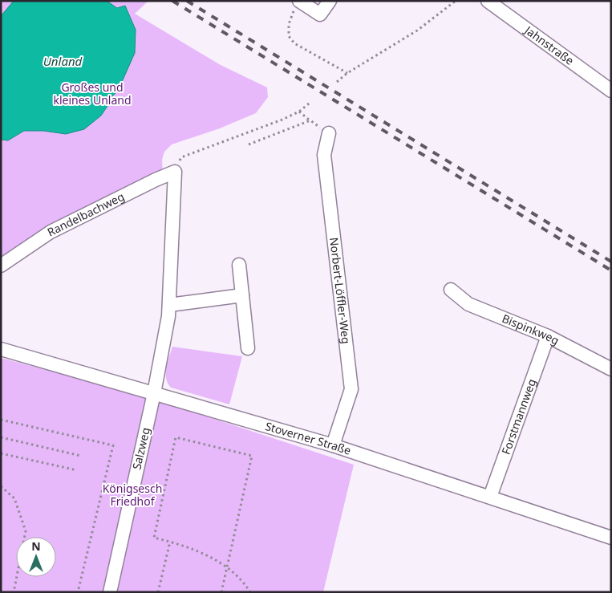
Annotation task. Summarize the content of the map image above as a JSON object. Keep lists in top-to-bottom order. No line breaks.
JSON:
{"streets":{"street":["Jahnstraße","Randelbachweg","Norbert-Löffler-Weg","Bispinkweg","Forstmannweg","Stoverner Straße","Salzweg"]},"crossings":[["Randelbachweg","Salzweg"],["Norbert-Löffler-Weg","Stoverner Straße"],["Bispinkweg","Forstmannweg"],["Forstmannweg","Stoverner Straße"],["Stoverner Straße","Salzweg"]],"water":["Unland"],"parks":["Großes und kleines Unland","Königsesch Friedhof"],"north":"top"}
